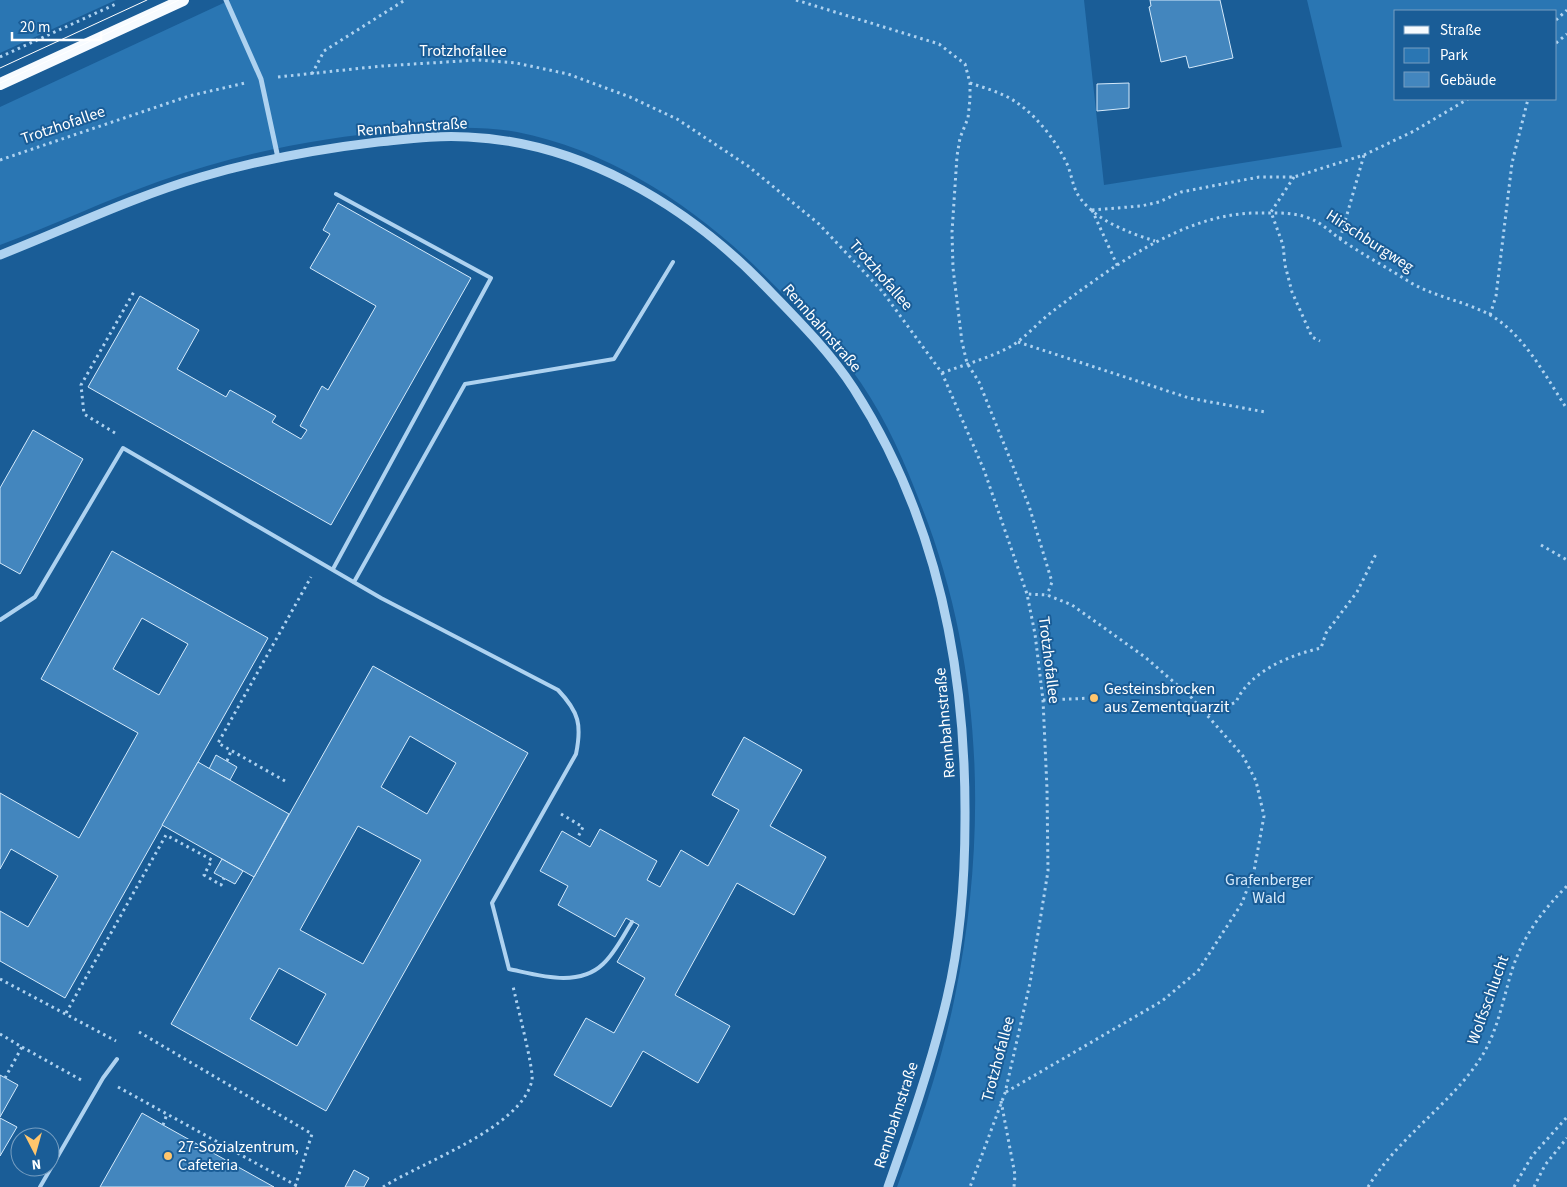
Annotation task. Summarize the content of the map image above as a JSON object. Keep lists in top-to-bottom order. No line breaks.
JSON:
{"streets":{"street":["Rennbahnstraße"],"path":["Trotzhofallee","Hirschburgweg","Wolfsschlucht"]},"crossings":[["Trotzhofallee","Hirschburgweg"]],"parks":["Grafenberger Wald"],"places":["Gesteinsbrocken aus Zementquarzit","27-Sozialzentrum, Cafeteria"],"legend":["Straße","Park","Gebäude"],"scale_bar":"20 m","north":"bottom"}
